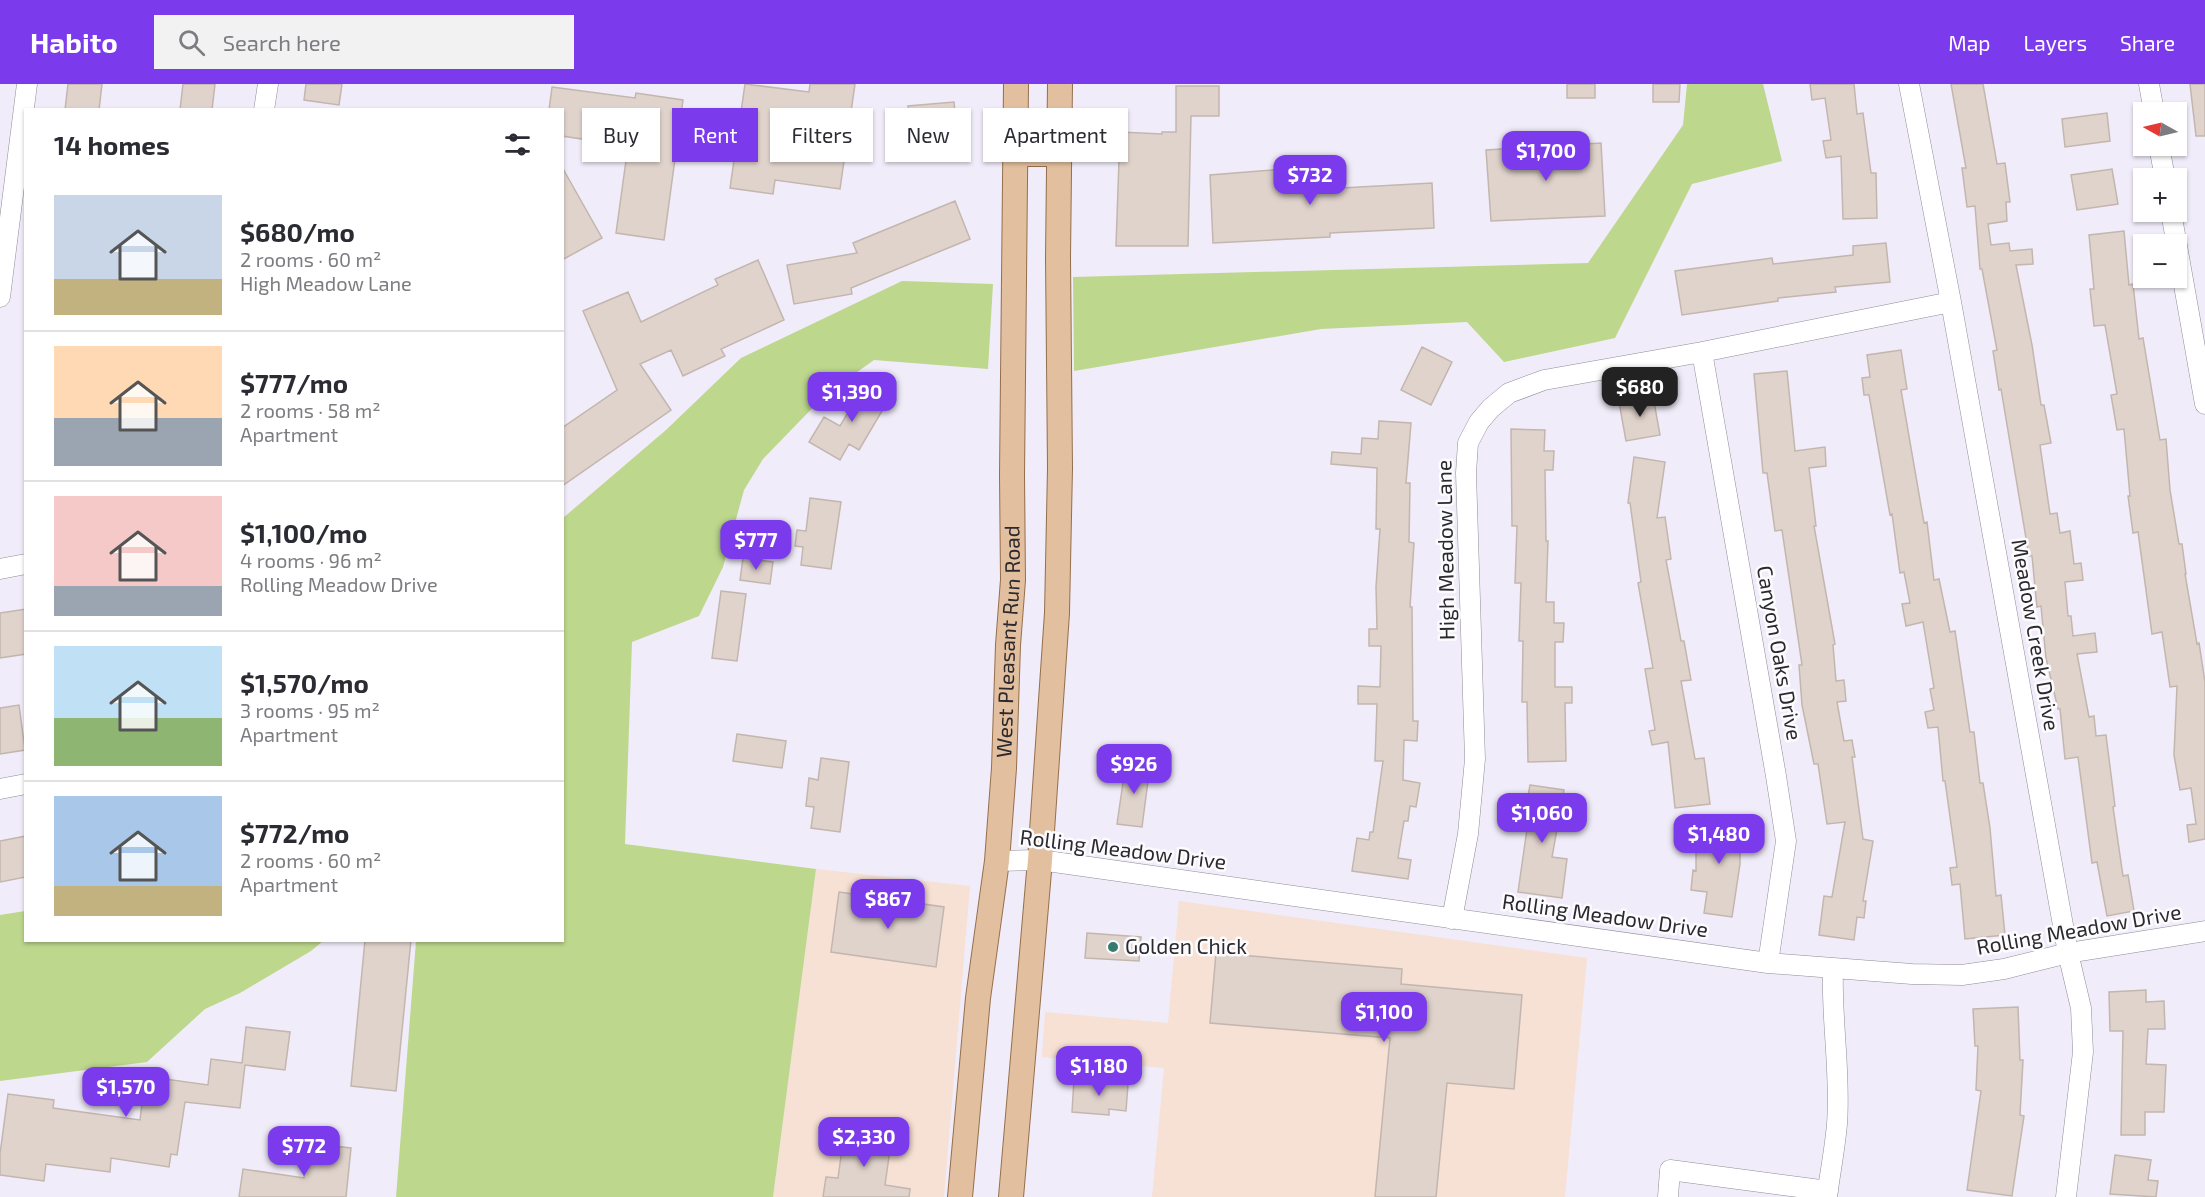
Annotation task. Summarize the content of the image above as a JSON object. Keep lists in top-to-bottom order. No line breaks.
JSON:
{"streets":{"main road":["West Pleasant Run Road"],"street":["High Meadow Lane","Meadow Creek Drive","Canyon Oaks Drive","Rolling Meadow Drive"]},"crossings":[["High Meadow Lane","Meadow Creek Drive"],["High Meadow Lane","Canyon Oaks Drive"],["High Meadow Lane","Rolling Meadow Drive"],["Meadow Creek Drive","Rolling Meadow Drive"],["West Pleasant Run Road","Rolling Meadow Drive"],["Canyon Oaks Drive","Rolling Meadow Drive"]],"places":["Golden Chick"],"north":"left","page":{"header":"Habito","search":"Search here","nav":["Map","Layers","Share"],"map_buttons":["+","−"],"chip":["Buy","Rent","Filters","New","Apartment"],"heading":"14 homes","price":["$1,700","$732","$680","$1,390","$777","$926","$1,060","$1,480","$867","$1,100","$1,180","$1,570","$2,330","$772"],"list":[{"name":"$680/mo","note":"2 rooms · 60 m² · High Meadow Lane"},{"name":"$777/mo","note":"2 rooms · 58 m² · Apartment"},{"name":"$1,100/mo","note":"4 rooms · 96 m² · Rolling Meadow Drive"},{"name":"$1,570/mo","note":"3 rooms · 95 m² · Apartment"},{"name":"$772/mo","note":"2 rooms · 60 m² · Apartment"}]}}
